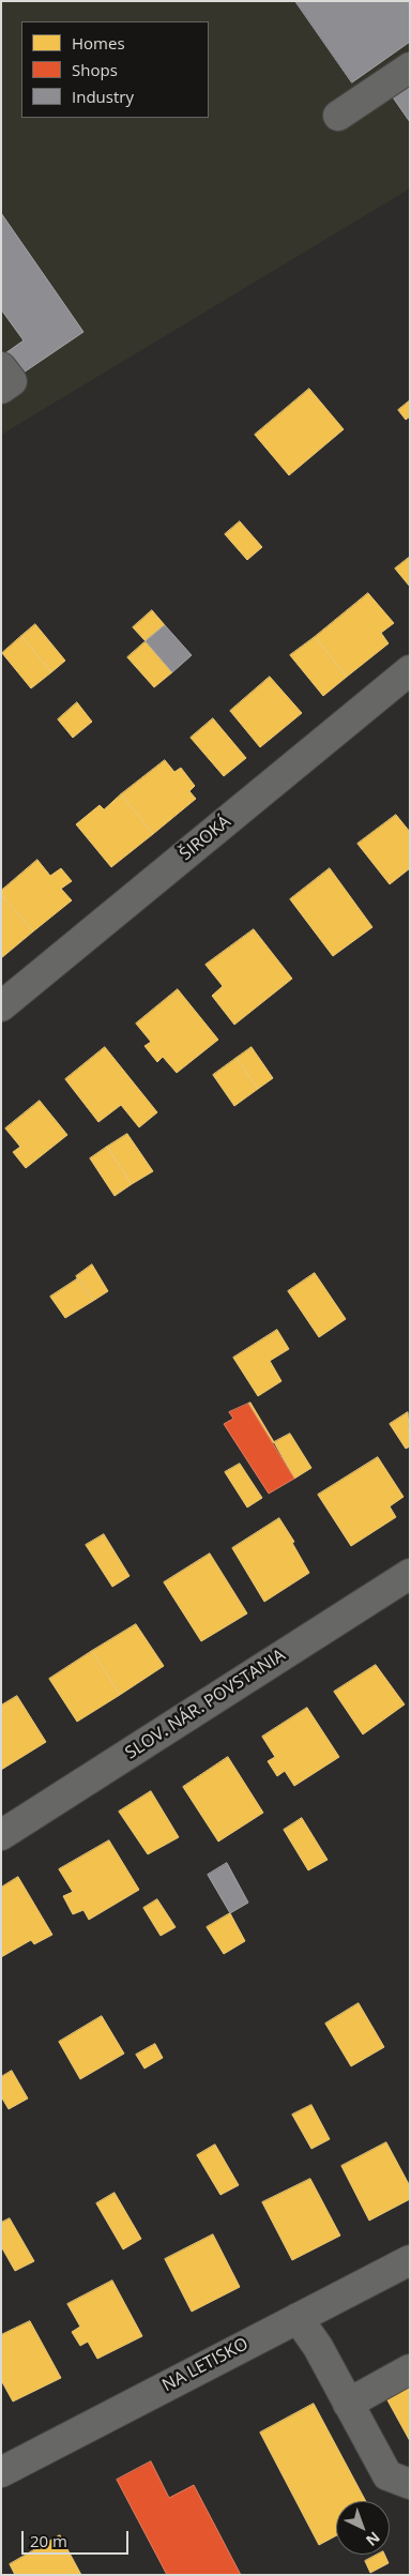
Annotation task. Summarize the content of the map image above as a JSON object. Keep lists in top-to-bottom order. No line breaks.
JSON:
{"streets":{"street":["ŠIROKÁ","SLOV. NÁR. POVSTANIA","NA LETISKO"]},"legend":["Homes","Shops","Industry"],"scale_bar":"20 m","north":"bottom right"}
